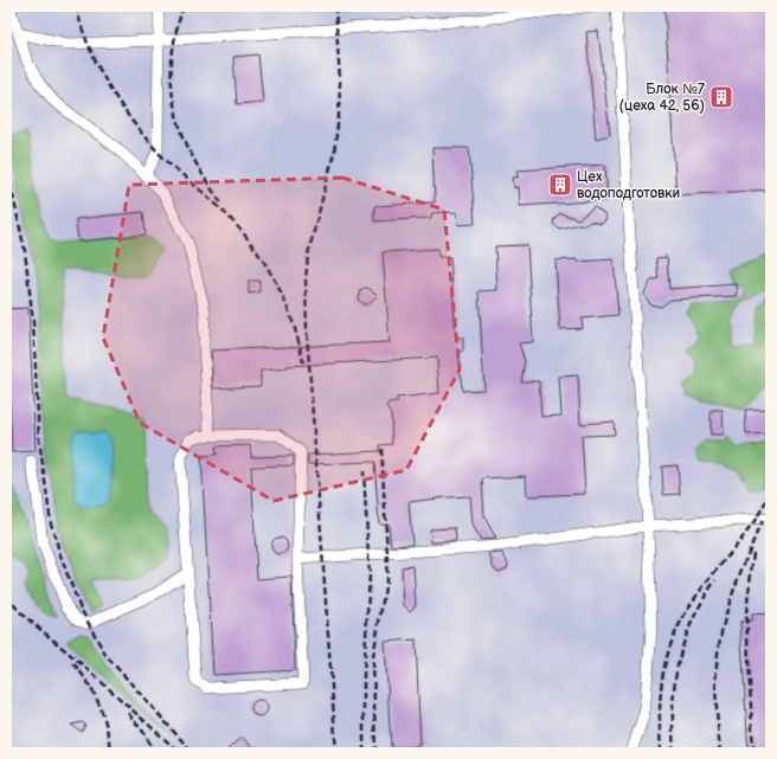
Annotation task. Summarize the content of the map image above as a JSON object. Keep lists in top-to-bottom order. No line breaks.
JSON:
{"places":{"building":["Блок №7 (цеха 42, 56)","Цех водоподготовки"]}}
